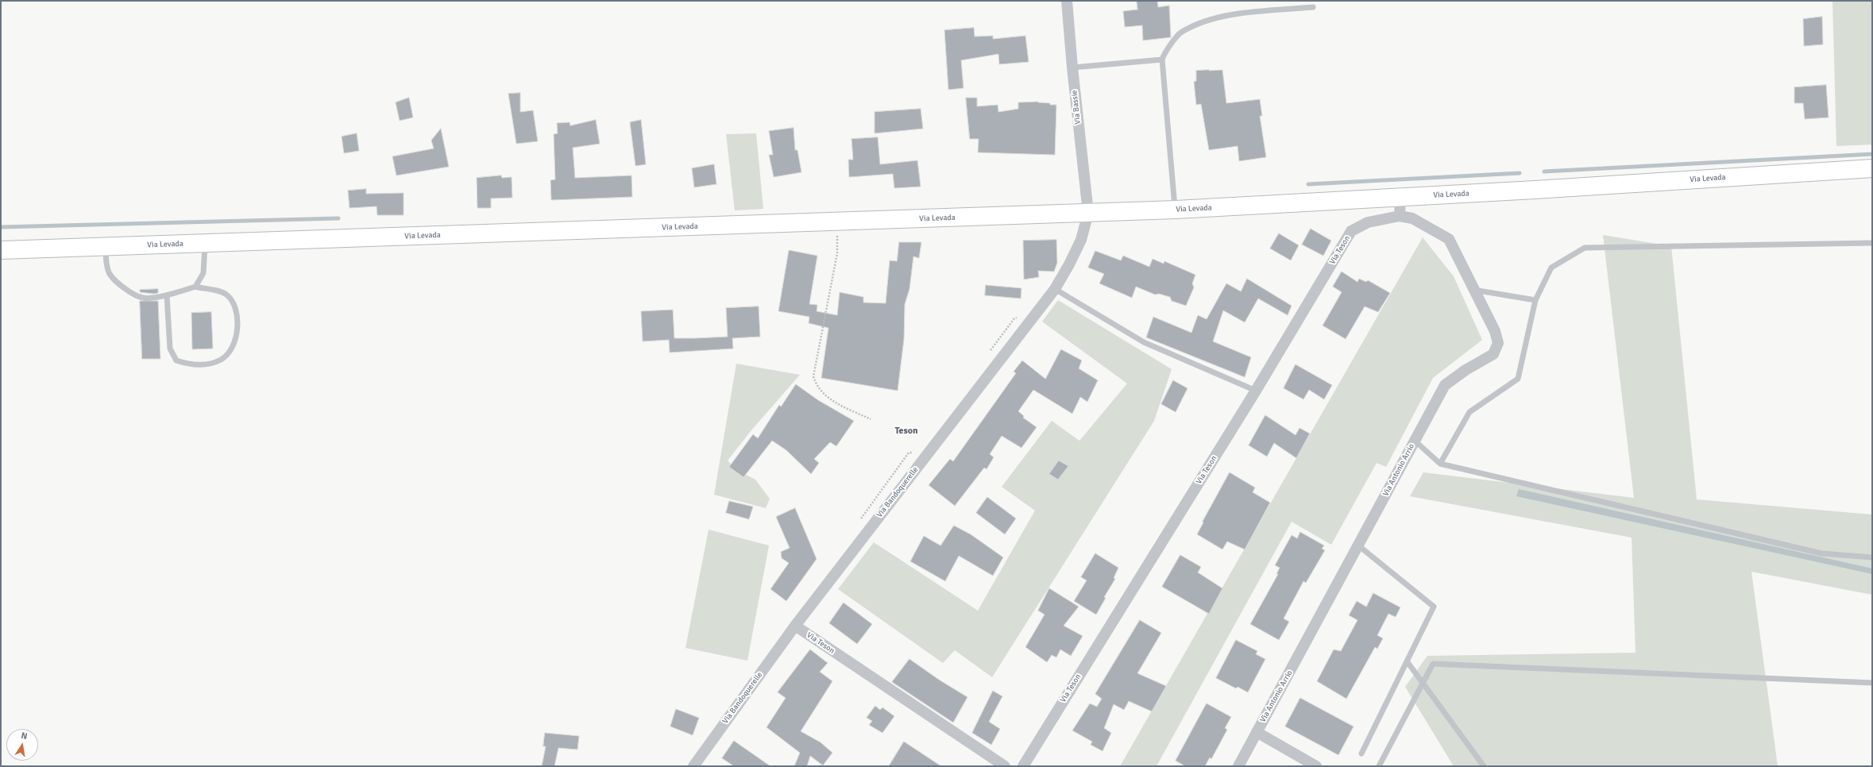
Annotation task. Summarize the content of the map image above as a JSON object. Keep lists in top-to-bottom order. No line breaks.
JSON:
{"streets":{"main road":["Via Levada"],"street":["Via Bassie","Via Teson","Via Antonio Arrio","Via Bandoquerelle"]},"crossings":[["Via Bassie","Via Levada"],["Via Bassie","Via Bandoquerelle"],["Via Levada","Via Bandoquerelle"],["Via Teson","Via Antonio Arrio"],["Via Teson","Via Bandoquerelle"]],"districts":["Teson"],"north":"top"}
